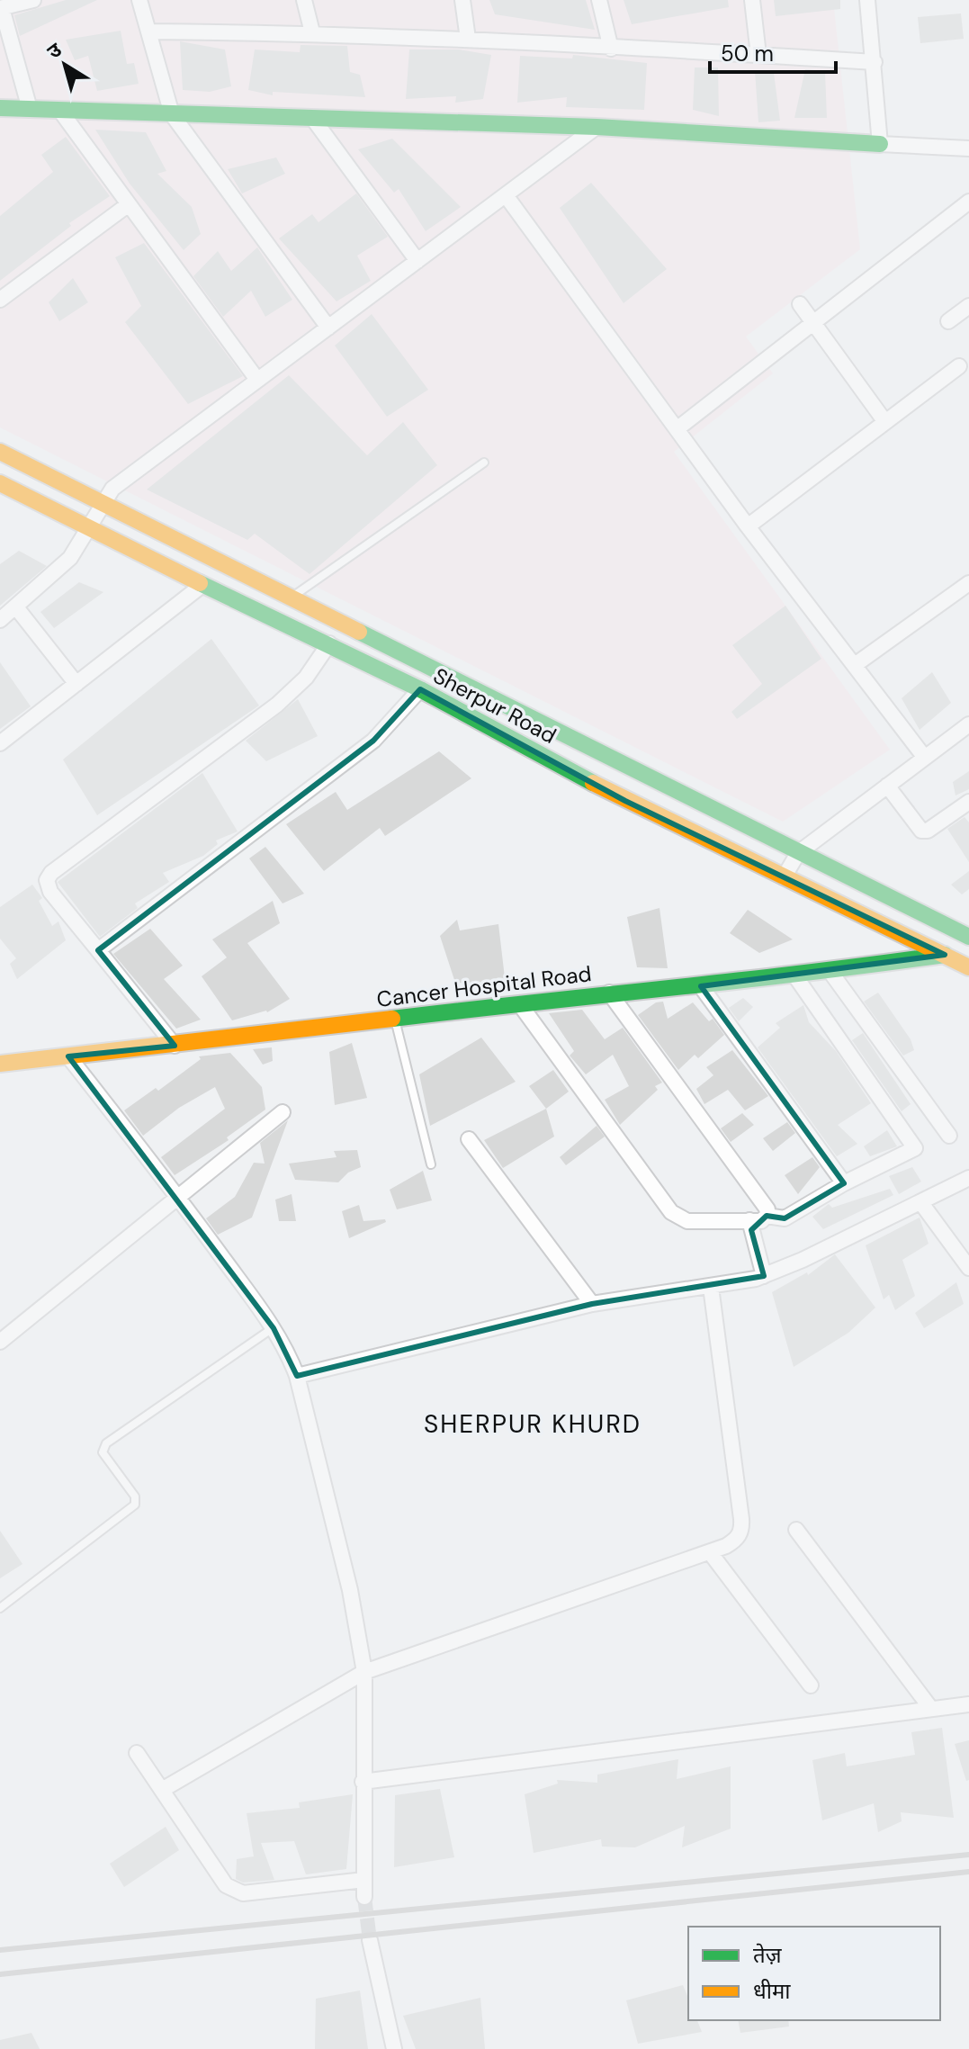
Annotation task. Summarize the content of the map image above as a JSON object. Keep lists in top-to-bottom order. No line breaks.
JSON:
{"streets":{"street":["Sherpur Road","Cancer Hospital Road"]},"crossings":[["Sherpur Road","Cancer Hospital Road"]],"districts":["SHERPUR KHURD"],"legend":["तेज़","धीमा"],"scale_bar":"50 m","north":"top left"}
